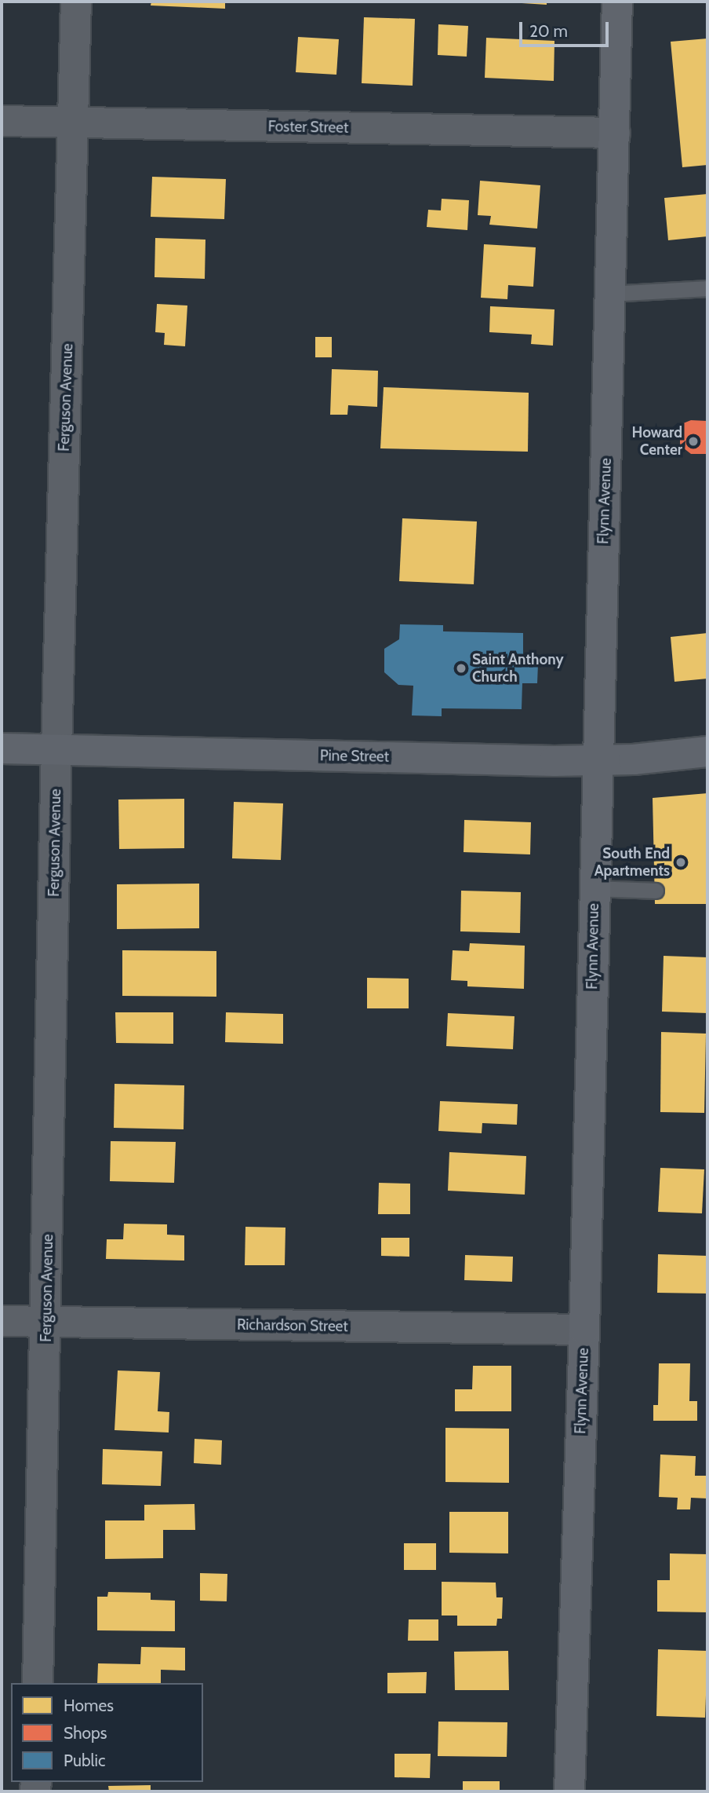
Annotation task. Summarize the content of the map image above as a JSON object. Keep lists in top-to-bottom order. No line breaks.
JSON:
{"streets":{"street":["Foster Street","Ferguson Avenue","Flynn Avenue","Pine Street","Richardson Street"]},"crossings":[["Foster Street","Ferguson Avenue"],["Foster Street","Flynn Avenue"],["Ferguson Avenue","Pine Street"],["Ferguson Avenue","Richardson Street"],["Flynn Avenue","Pine Street"],["Flynn Avenue","Richardson Street"]],"places":["Howard Center","Saint Anthony Church","South End Apartments"],"legend":["Homes","Shops","Public"],"scale_bar":"20 m"}
